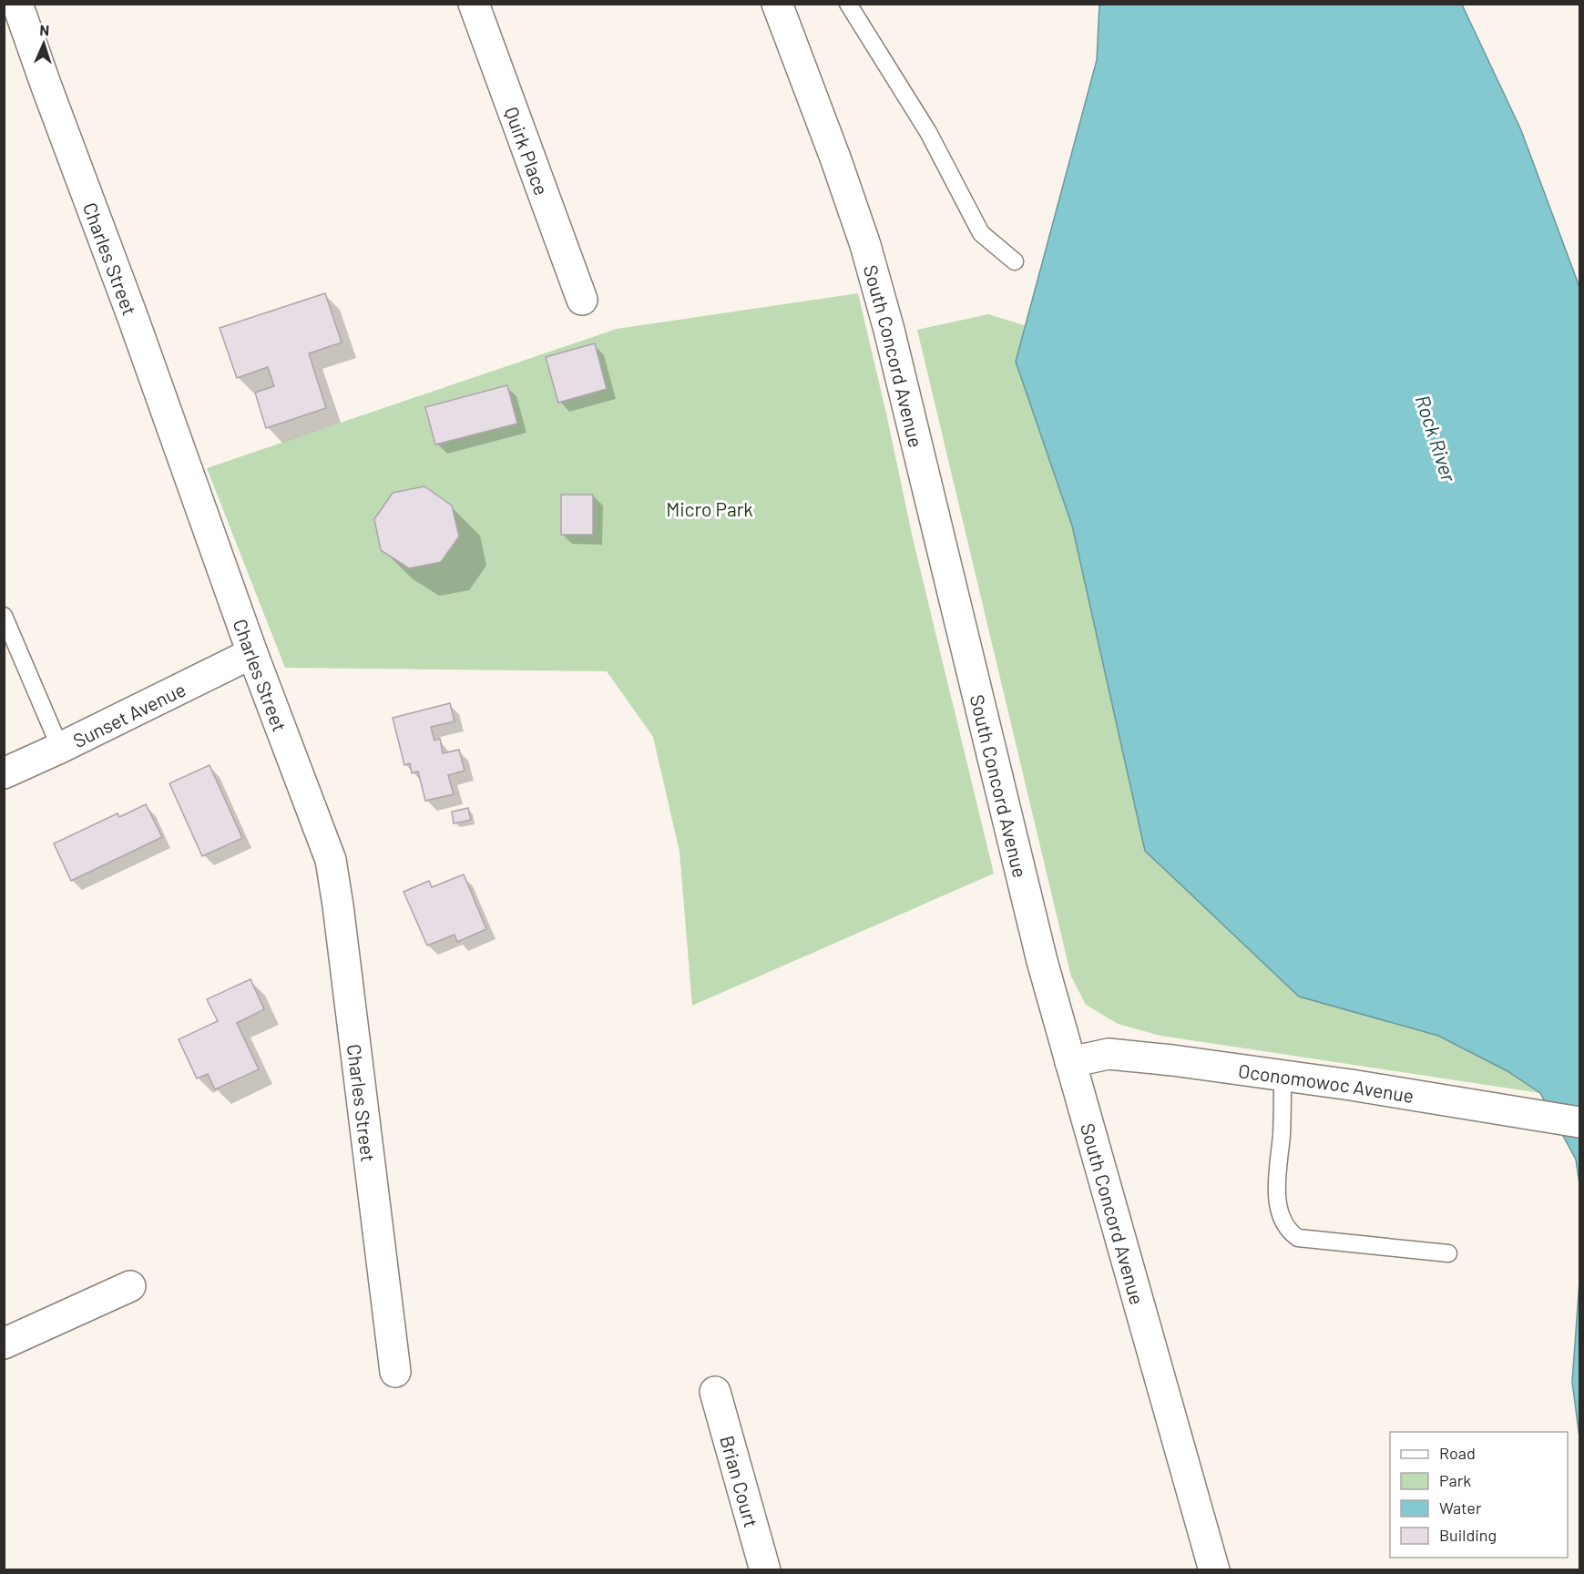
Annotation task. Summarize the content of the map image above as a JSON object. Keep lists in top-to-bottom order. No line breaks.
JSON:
{"streets":{"street":["Quirk Place","Charles Street","South Concord Avenue","Sunset Avenue","Oconomowoc Avenue","Brian Court"]},"crossings":[["Charles Street","Sunset Avenue"],["South Concord Avenue","Oconomowoc Avenue"]],"water":["Rock River"],"parks":["Micro Park"],"legend":["Road","Park","Water","Building"],"north":"top"}
